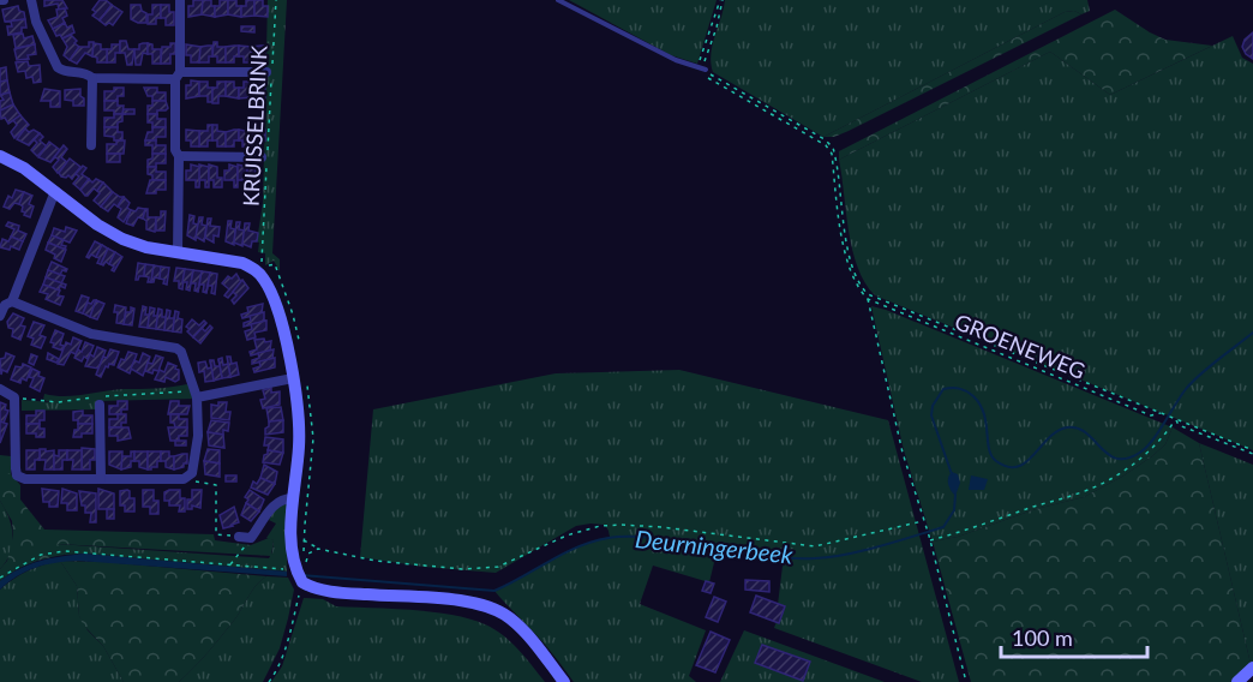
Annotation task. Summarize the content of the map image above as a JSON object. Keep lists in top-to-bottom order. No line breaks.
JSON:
{"streets":{"path":["KRUISSELBRINK","GROENEWEG"]},"water":["Deurningerbeek"],"scale_bar":"100 m"}
